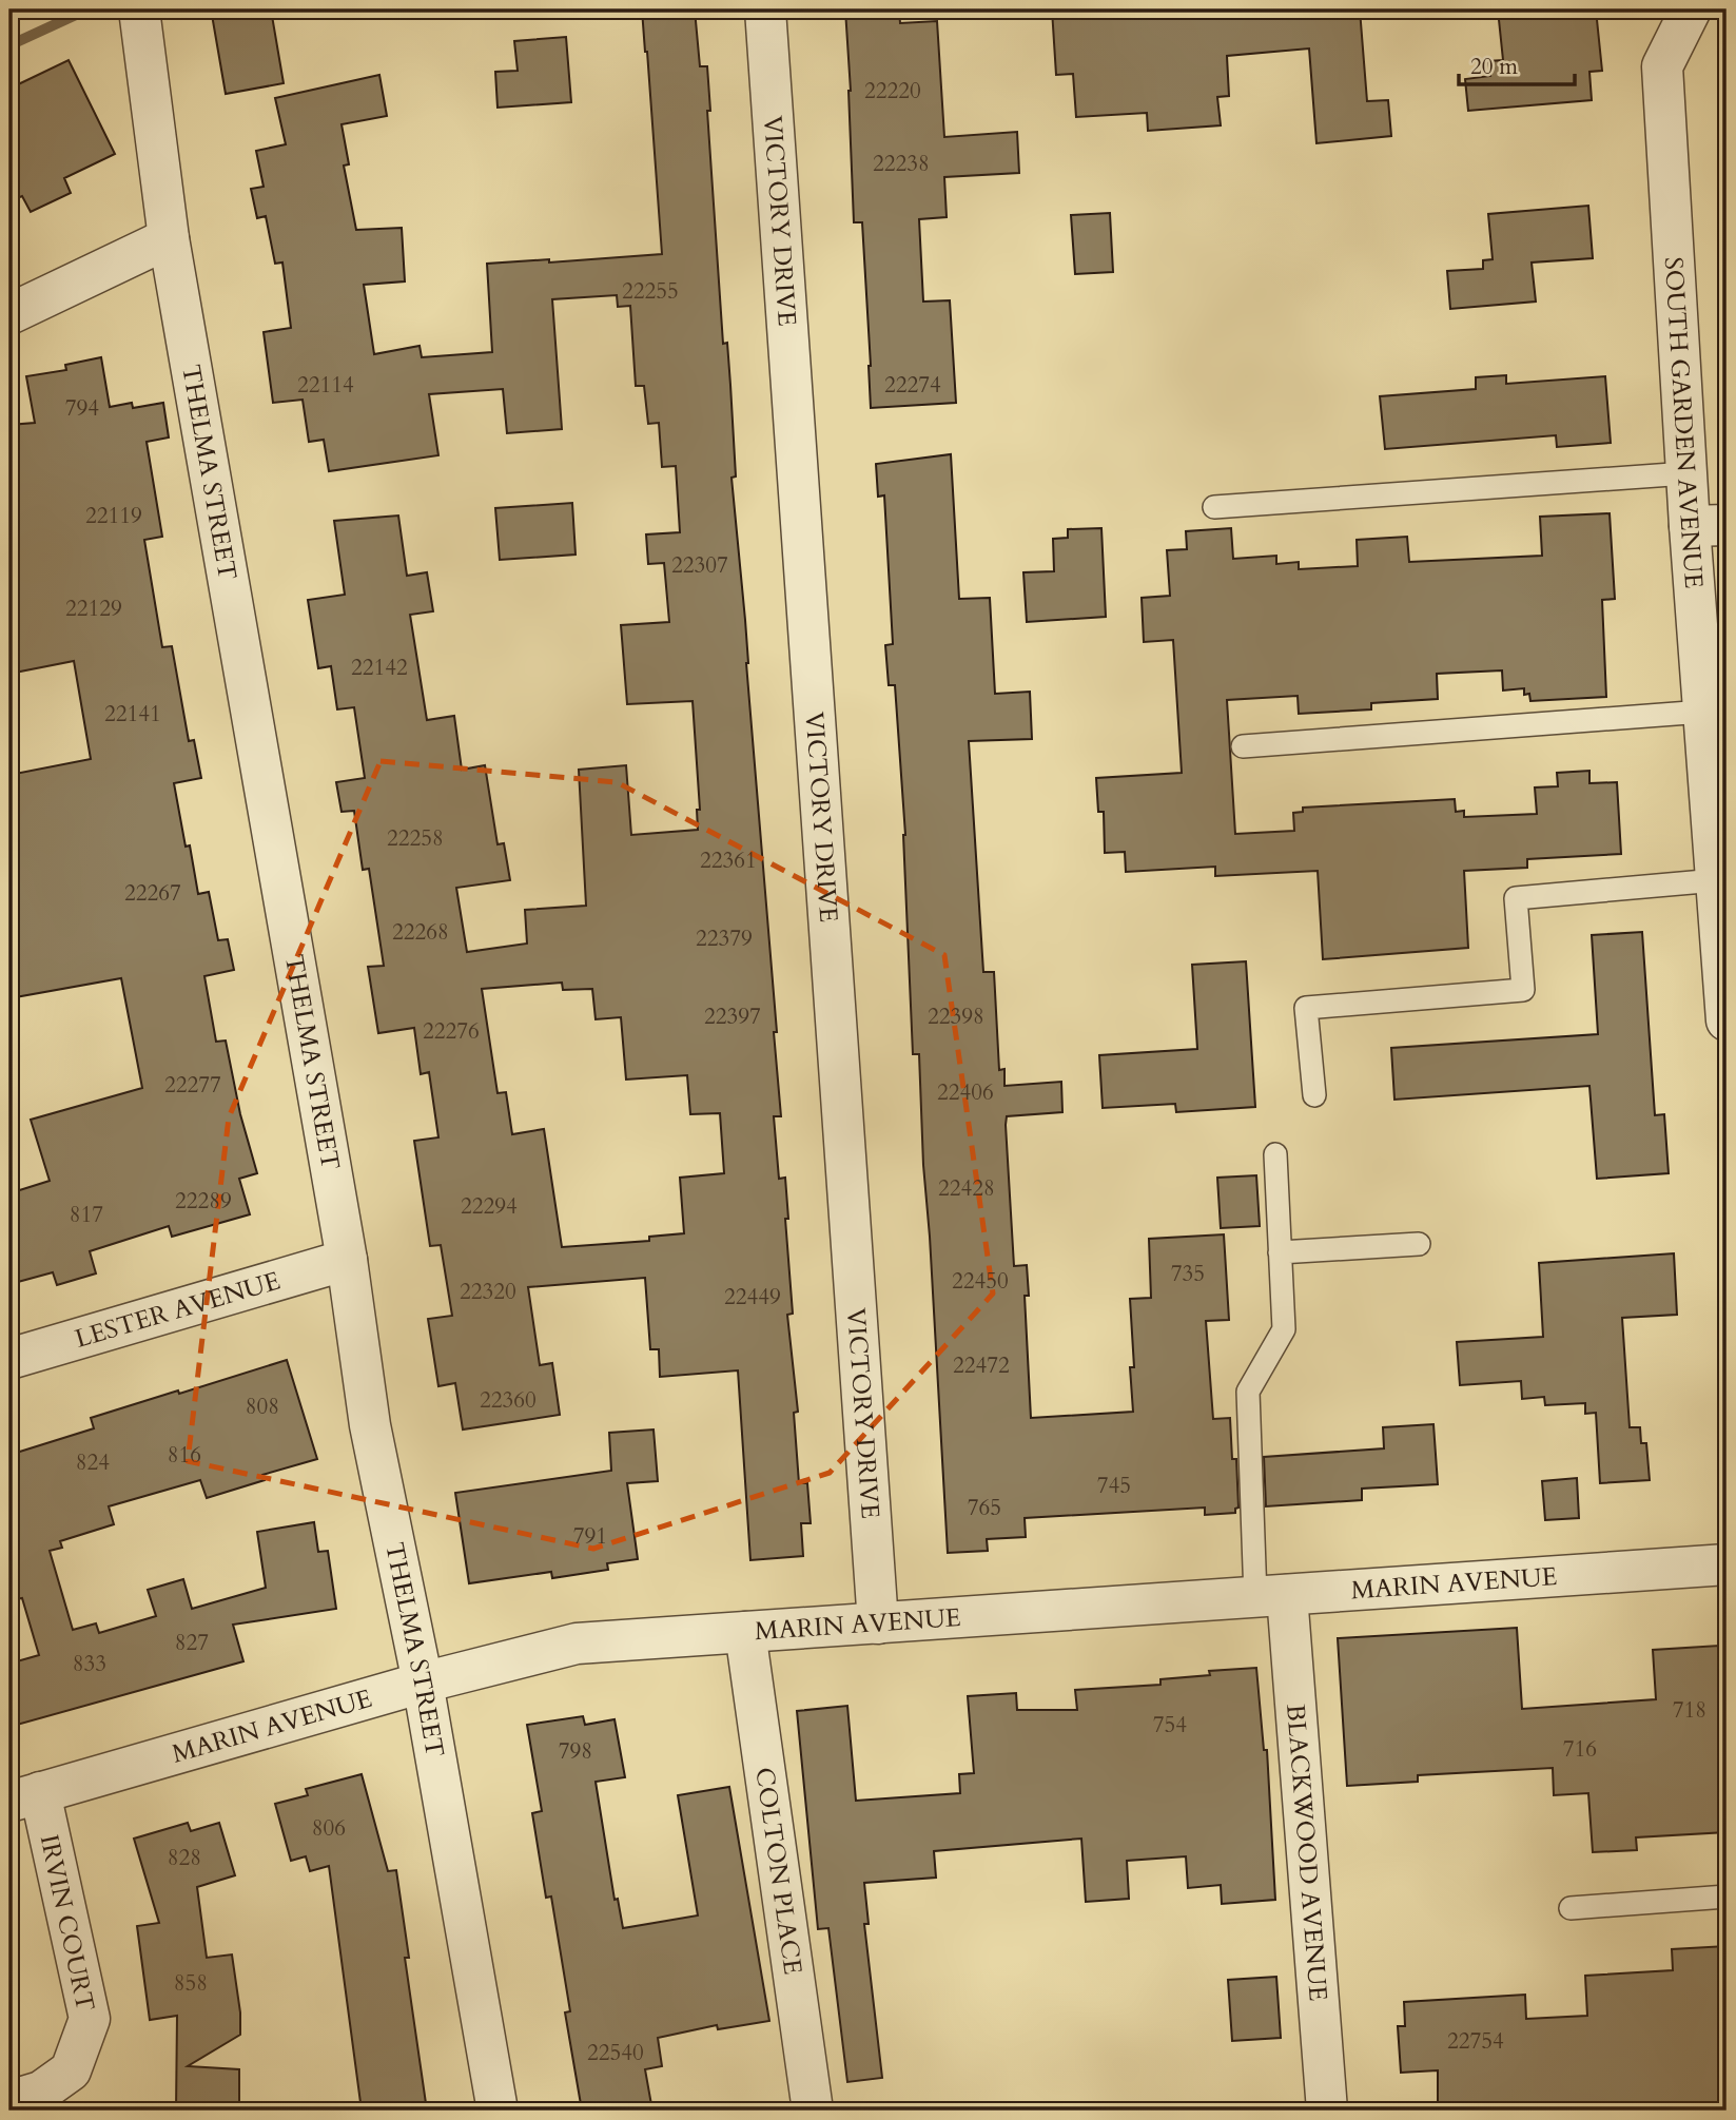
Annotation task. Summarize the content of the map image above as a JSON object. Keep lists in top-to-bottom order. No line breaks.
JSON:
{"streets":{"street":["VICTORY DRIVE","SOUTH GARDEN AVENUE","THELMA STREET","LESTER AVENUE","MARIN AVENUE","BLACKWOOD AVENUE","COLTON PLACE","IRVIN COURT"]},"crossings":[["VICTORY DRIVE","MARIN AVENUE"],["THELMA STREET","LESTER AVENUE"],["THELMA STREET","MARIN AVENUE"],["MARIN AVENUE","BLACKWOOD AVENUE"],["MARIN AVENUE","COLTON PLACE"],["MARIN AVENUE","IRVIN COURT"]],"house_numbers":["22220","22238","22255","22114","22274","794","22119","22307","22129","22142","22141","22258","22361","22267","22268","22379","22397","22398","22276","22277","22406","22428","22289","22294","817","735","22450","22320","22449","22472","22360","808","816","824","745","765","791","827","833","718","754","716","798","806","828","858","22754","22540"],"scale_bar":"20 m"}
